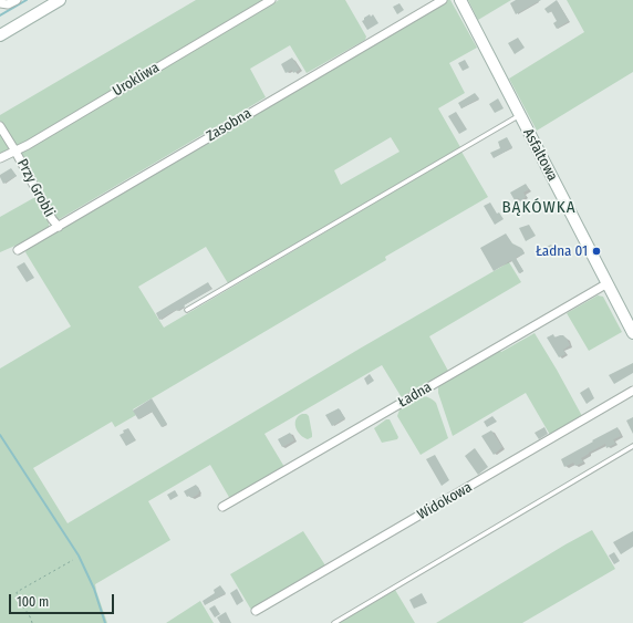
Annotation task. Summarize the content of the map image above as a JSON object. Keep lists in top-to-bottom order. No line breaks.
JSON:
{"streets":{"street":["Urokliwa","Zasobna","Asfaltowa","Przy Grobli","Ładna","Widokowa"]},"crossings":[["Urokliwa","Przy Grobli"],["Zasobna","Przy Grobli"],["Asfaltowa","Ładna"]],"districts":["BĄKÓWKA"],"places":["Ładna 01"],"scale_bar":"100 m"}
